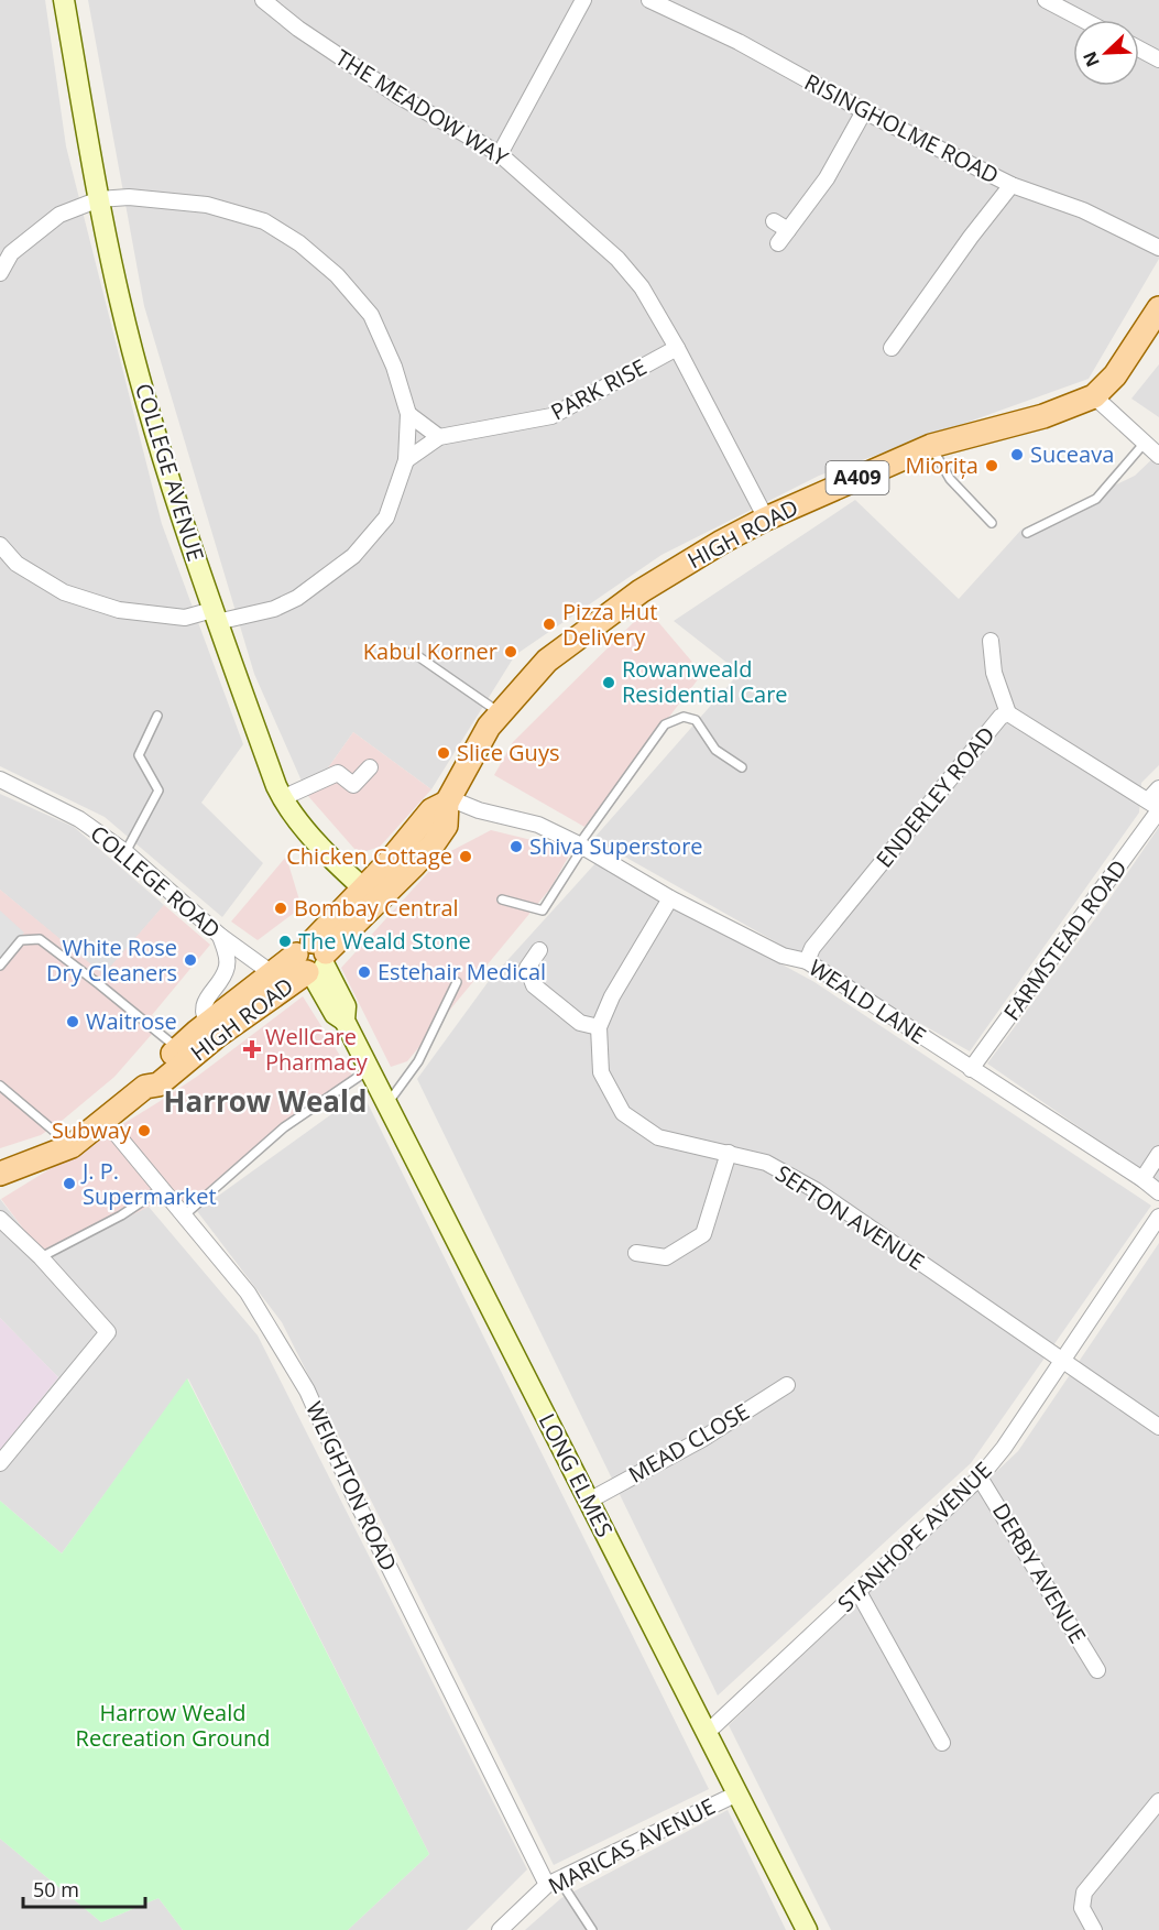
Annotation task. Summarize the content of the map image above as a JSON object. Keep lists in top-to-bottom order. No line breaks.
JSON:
{"streets":{"main road":["A409","HIGH ROAD"],"street":["THE MEADOW WAY","RISINGHOLME ROAD","PARK RISE","COLLEGE AVENUE","ENDERLEY ROAD","COLLEGE ROAD","FARMSTEAD ROAD","WEALD LANE","SEFTON AVENUE","MEAD CLOSE","LONG ELMES","WEIGHTON ROAD","STANHOPE AVENUE","DERBY AVENUE","MARICAS AVENUE"]},"crossings":[["THE MEADOW WAY","PARK RISE"],["THE MEADOW WAY","HIGH ROAD"],["COLLEGE AVENUE","HIGH ROAD"],["HIGH ROAD","COLLEGE ROAD"],["HIGH ROAD","WEALD LANE"],["HIGH ROAD","LONG ELMES"],["HIGH ROAD","WEIGHTON ROAD"],["ENDERLEY ROAD","FARMSTEAD ROAD"],["ENDERLEY ROAD","WEALD LANE"],["FARMSTEAD ROAD","WEALD LANE"],["WEALD LANE","SEFTON AVENUE"],["SEFTON AVENUE","STANHOPE AVENUE"],["MEAD CLOSE","LONG ELMES"],["LONG ELMES","STANHOPE AVENUE"],["LONG ELMES","MARICAS AVENUE"],["WEIGHTON ROAD","MARICAS AVENUE"],["STANHOPE AVENUE","DERBY AVENUE"]],"districts":["Harrow Weald"],"parks":["Harrow Weald Recreation Ground"],"places":{"other":["Suceava","Miorița","Pizza Hut Delivery","Kabul Korner","Rowanweald Residential Care","Slice Guys","Shiva Superstore","Chicken Cottage","Bombay Central","The Weald Stone","White Rose Dry Cleaners","Estehair Medical","Waitrose","Subway","J. P. Supermarket"],"health":["WellCare Pharmacy"]},"scale_bar":"50 m","north":"bottom left"}
